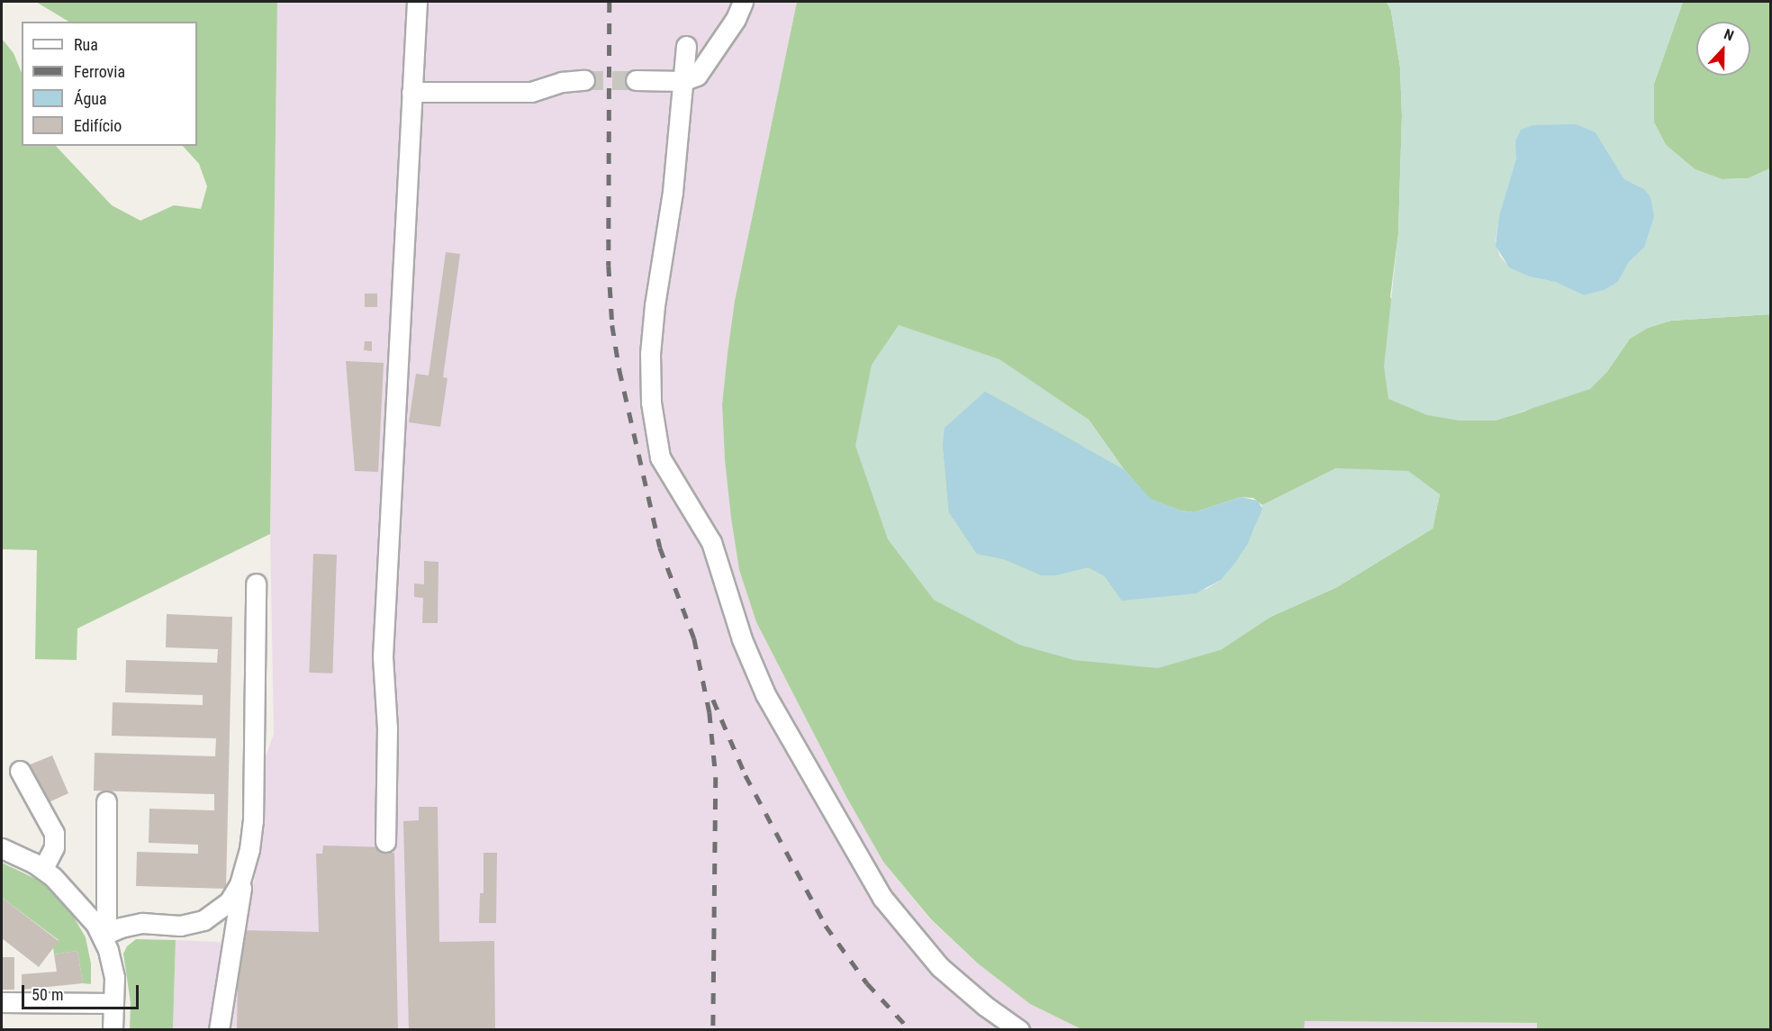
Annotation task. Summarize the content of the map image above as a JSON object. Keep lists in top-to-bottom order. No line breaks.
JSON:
{"legend":["Rua","Ferrovia","Água","Edifício"],"scale_bar":"50 m","north":"top"}
